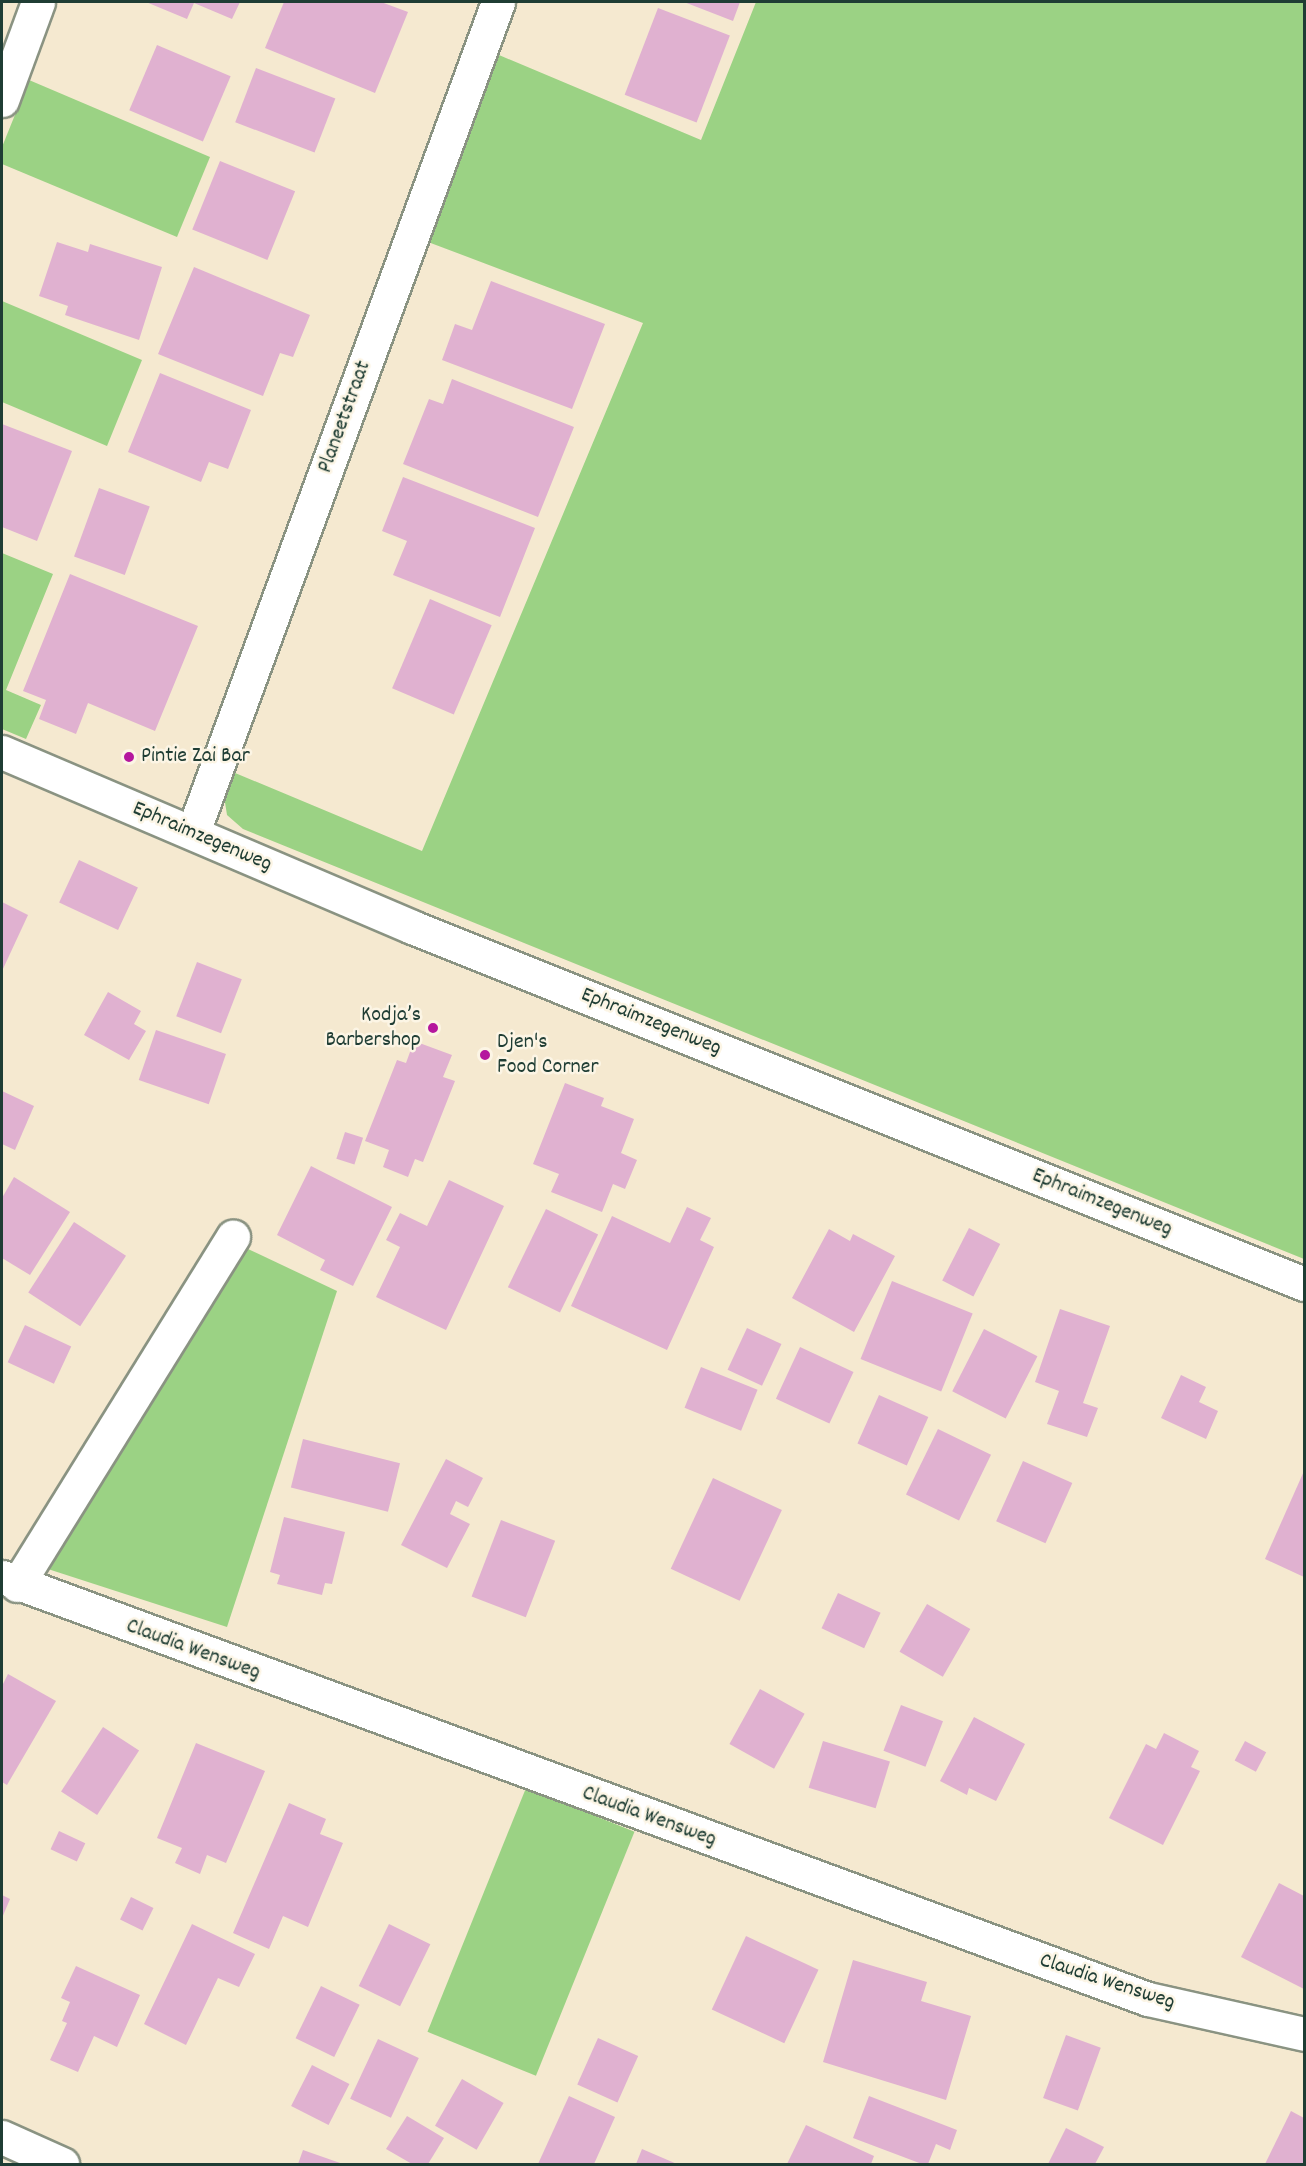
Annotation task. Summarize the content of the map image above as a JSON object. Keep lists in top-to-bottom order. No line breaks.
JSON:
{"streets":{"street":["Planeetstraat","Ephraimzegenweg","Claudia Wensweg"]},"crossings":[["Planeetstraat","Ephraimzegenweg"]],"places":["Pintie Zai Bar","Kodja’s Barbershop","Djen's Food Corner"]}
